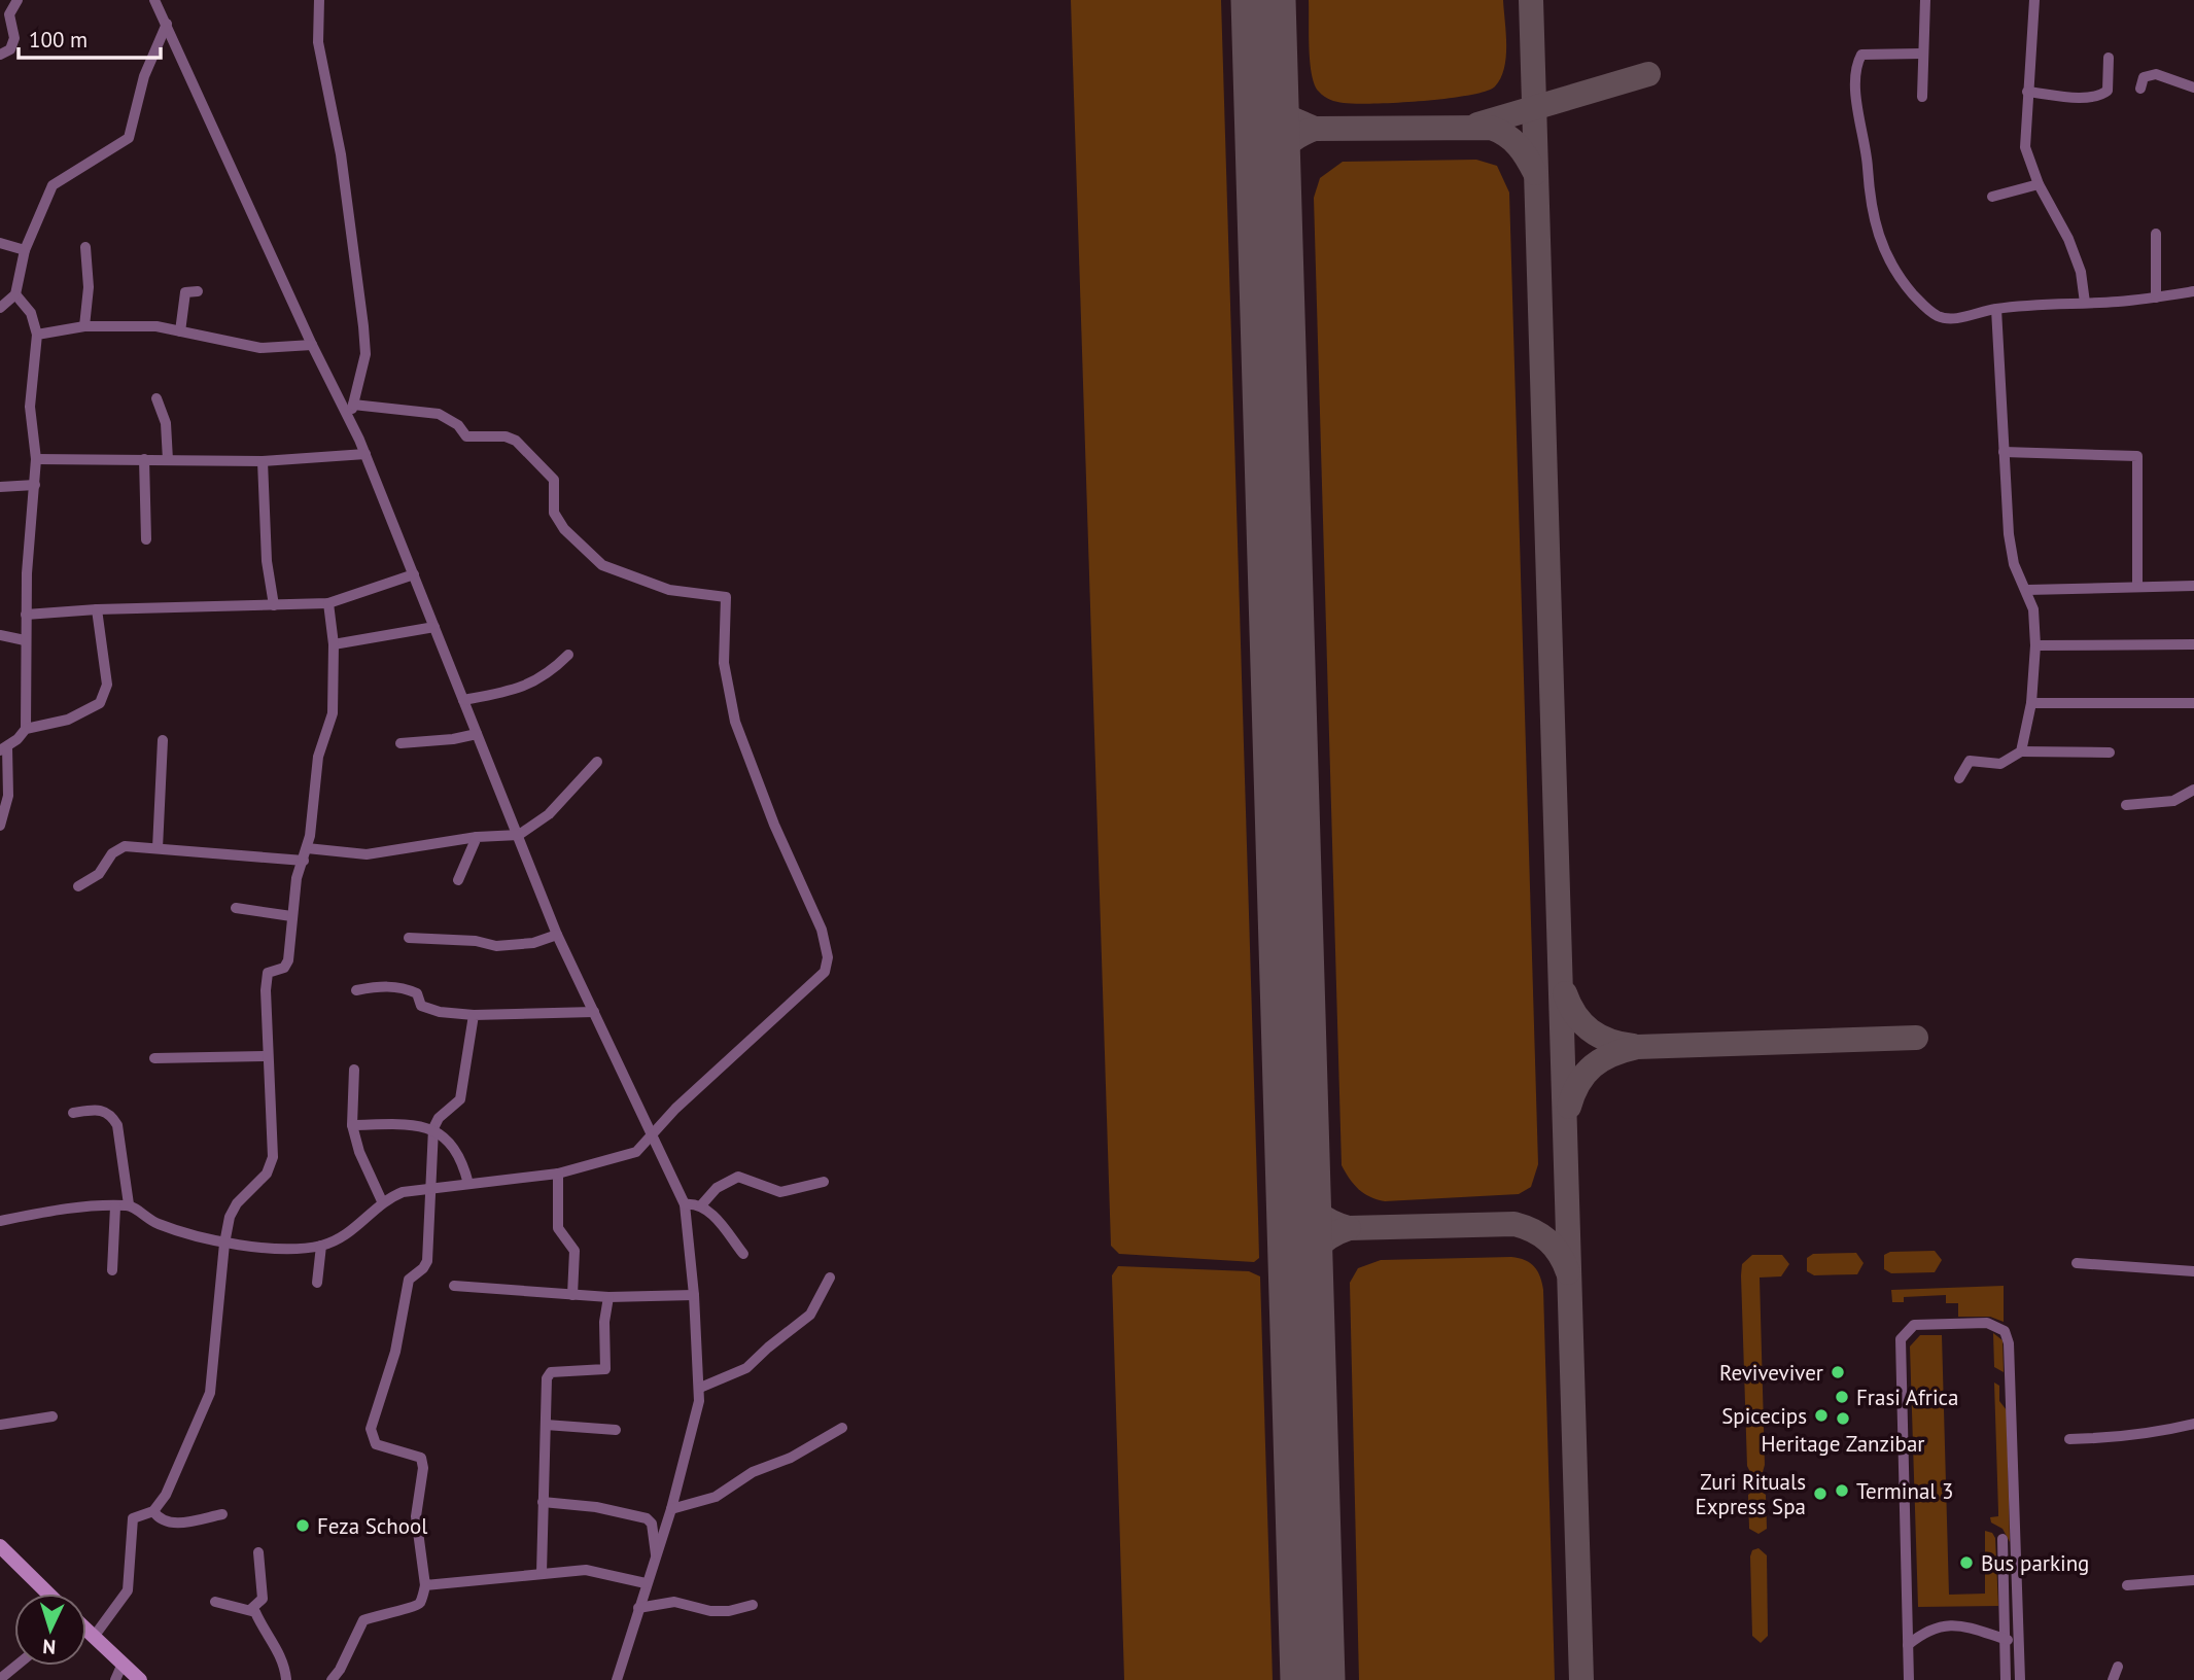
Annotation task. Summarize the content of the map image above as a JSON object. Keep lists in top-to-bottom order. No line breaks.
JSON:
{"places":["Reviveviver","Frasi Africa","Spicecips","Heritage Zanzibar","Terminal 3","Zuri Rituals Express Spa","Feza School","Bus parking"],"scale_bar":"100 m","north":"bottom"}
